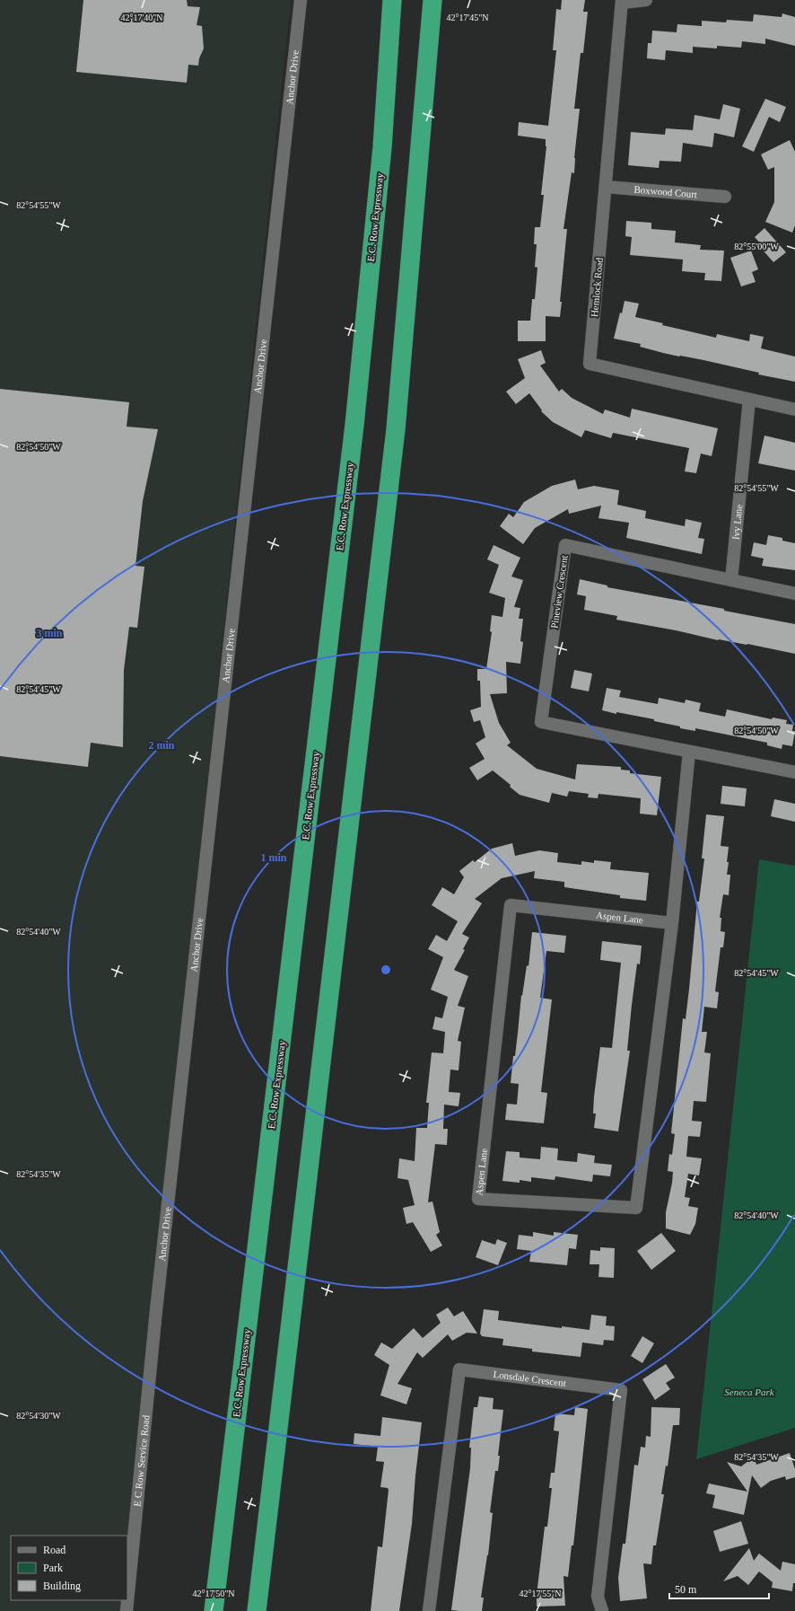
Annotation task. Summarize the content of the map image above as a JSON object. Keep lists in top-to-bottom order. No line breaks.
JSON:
{"streets":{"highway":["E.C. Row Expressway"],"street":["Anchor Drive","Boxwood Court","Hemlock Road","Ivy Lane","Pineview Crescent","Aspen Lane","Lonsdale Crescent","E C Row Service Road"]},"crossings":[["Anchor Drive","E C Row Service Road"],["Boxwood Court","Hemlock Road"],["Hemlock Road","Ivy Lane"],["Ivy Lane","Pineview Crescent"],["Pineview Crescent","Aspen Lane"]],"parks":["Seneca Park"],"legend":["Road","Park","Building"],"scale_bar":"50 m","coordinates":["42°17'45\"N","42°17'40\"N","82°54'55\"W","82°55'00\"W","82°54'50\"W","82°54'45\"W","82°54'40\"W","82°54'35\"W","82°54'30\"W","42°17'50\"N","42°17'55\"N"],"rings":["3 min","2 min","1 min"]}
